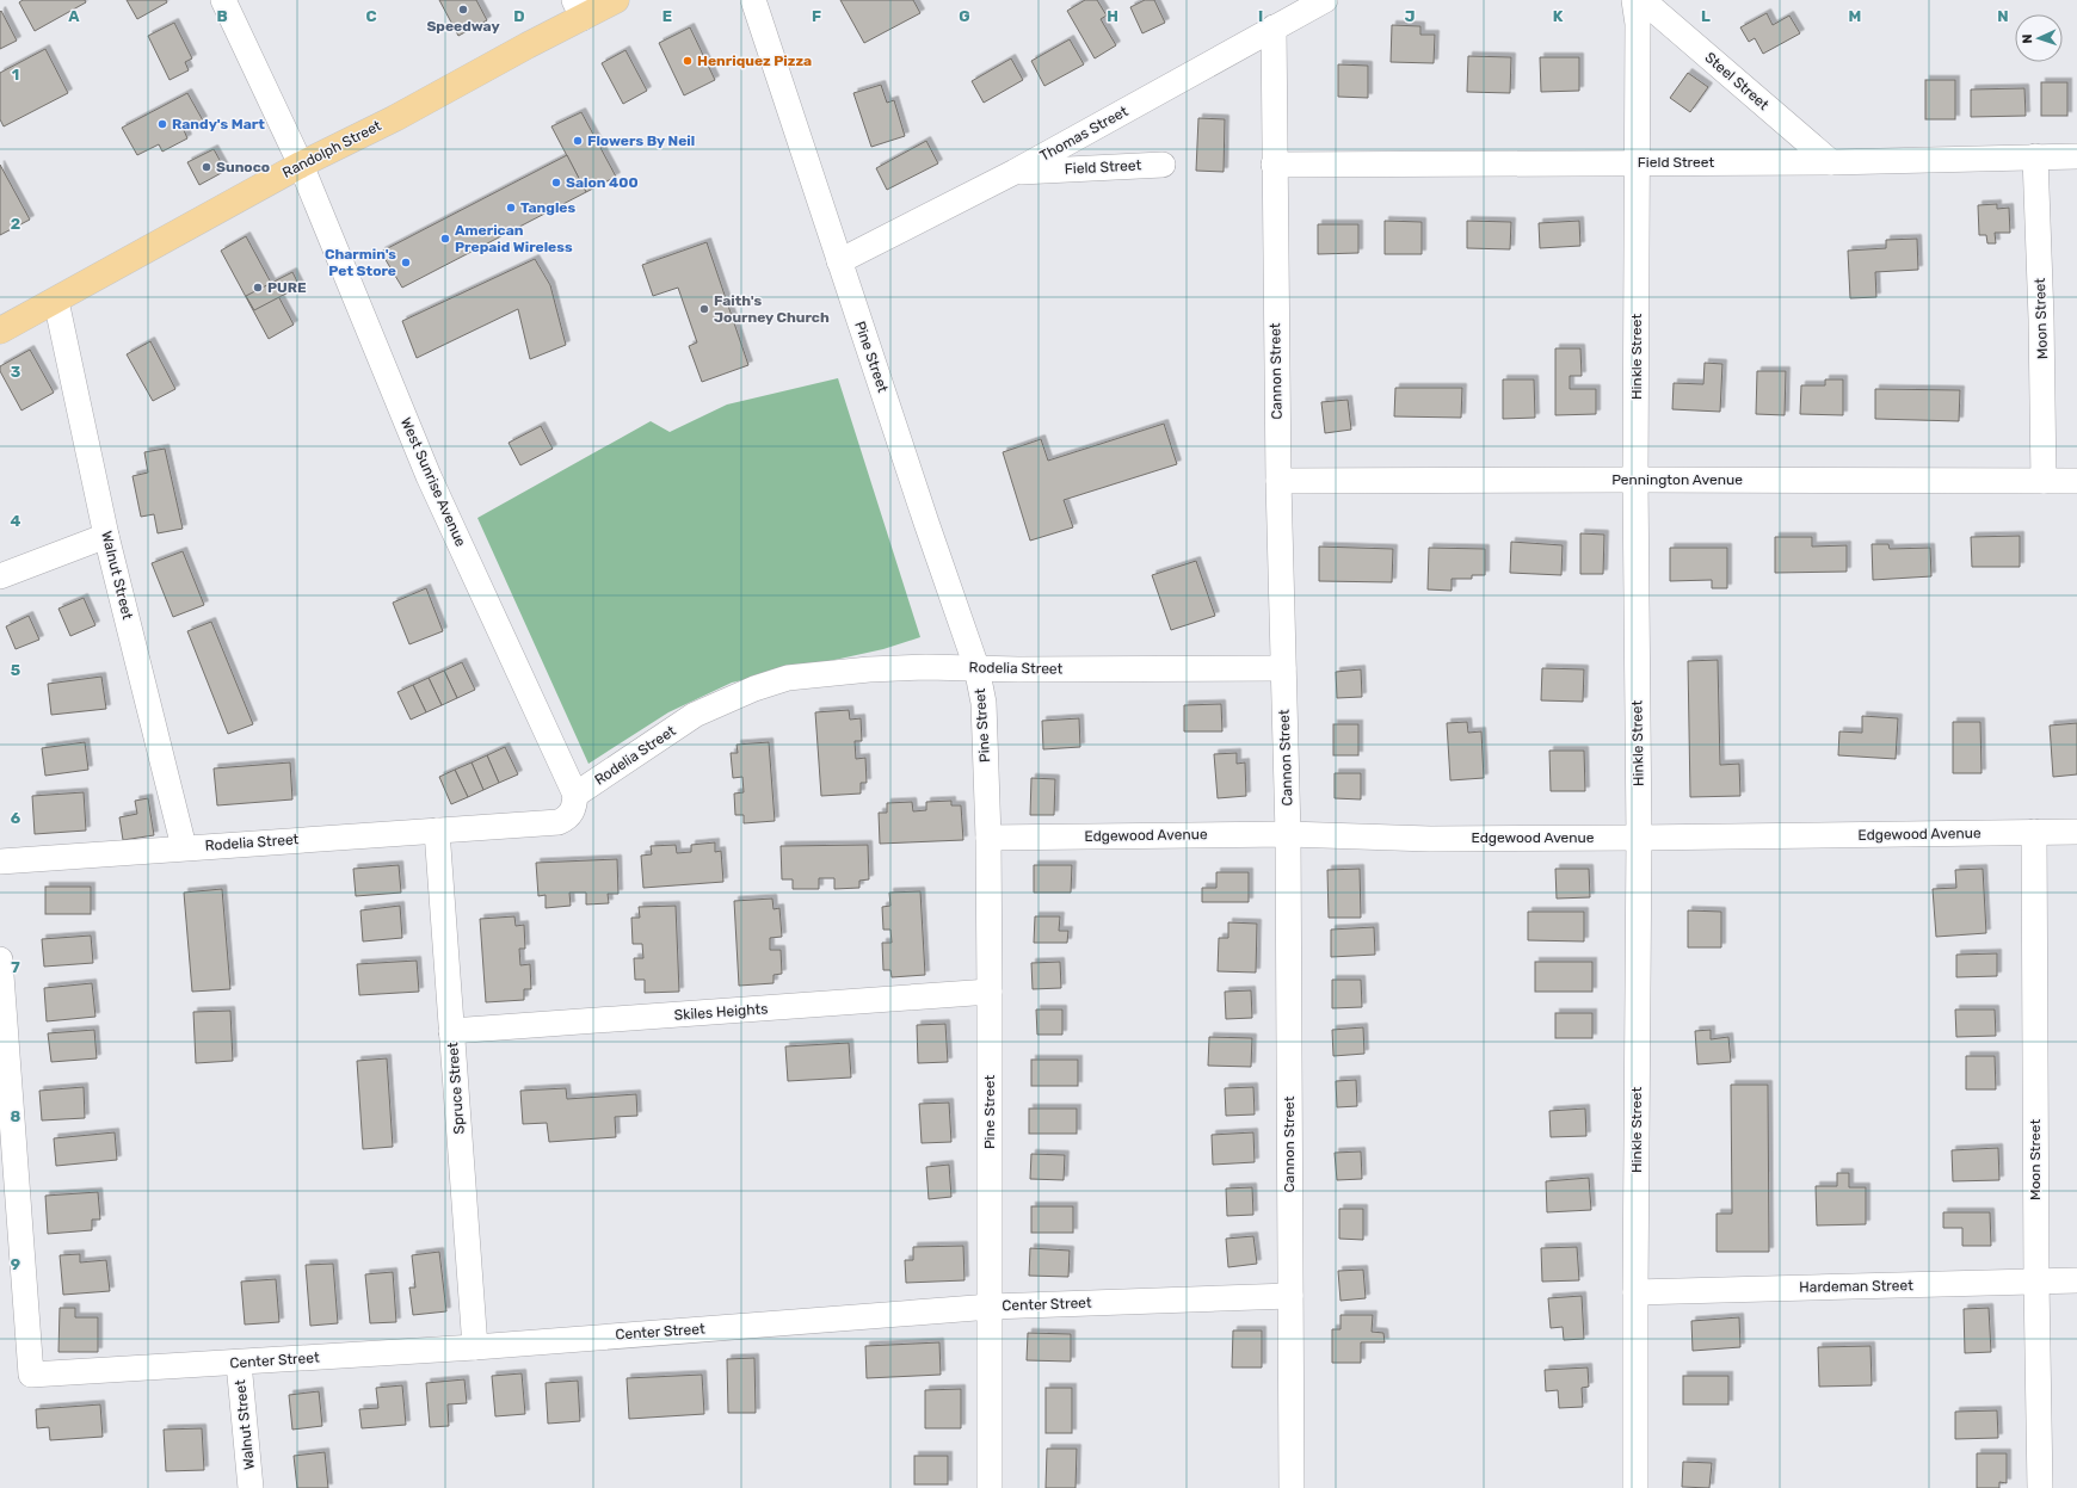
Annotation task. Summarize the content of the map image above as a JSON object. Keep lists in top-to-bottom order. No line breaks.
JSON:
{"streets":{"main road":["Randolph Street"],"street":["Steel Street","Thomas Street","Field Street","Moon Street","Pine Street","Hinkle Street","Cannon Street","Pennington Avenue","West Sunrise Avenue","Walnut Street","Rodelia Street","Edgewood Avenue","Skiles Heights","Spruce Street","Hardeman Street","Center Street"]},"crossings":[["Steel Street","Field Street"],["Thomas Street","Field Street"],["Thomas Street","Pine Street"],["Thomas Street","Cannon Street"],["Randolph Street","West Sunrise Avenue"],["Randolph Street","Walnut Street"],["Field Street","Moon Street"],["Field Street","Hinkle Street"],["Field Street","Cannon Street"],["Moon Street","Pennington Avenue"],["Moon Street","Edgewood Avenue"],["Moon Street","Hardeman Street"],["Pine Street","Rodelia Street"],["Pine Street","Edgewood Avenue"],["Pine Street","Skiles Heights"],["Pine Street","Center Street"],["Hinkle Street","Pennington Avenue"],["Hinkle Street","Edgewood Avenue"],["Hinkle Street","Hardeman Street"],["Cannon Street","Pennington Avenue"],["Cannon Street","Rodelia Street"],["Cannon Street","Edgewood Avenue"],["Cannon Street","Center Street"],["West Sunrise Avenue","Rodelia Street"],["Walnut Street","Rodelia Street"],["Walnut Street","Center Street"],["Rodelia Street","Spruce Street"],["Skiles Heights","Spruce Street"],["Spruce Street","Center Street"]],"places":["Speedway","Henriquez Pizza","Randy's Mart","Flowers By Neil","Sunoco","Salon 400","Tangles","American Prepaid Wireless","Charmin's Pet Store","PURE","Faith's Journey Church"],"north":"left","grid":{"columns":["A","B","C","D","E","F","G","H","I","J","K","L","M","N"],"rows":["1","2","3","4","5","6","7","8","9"]}}
